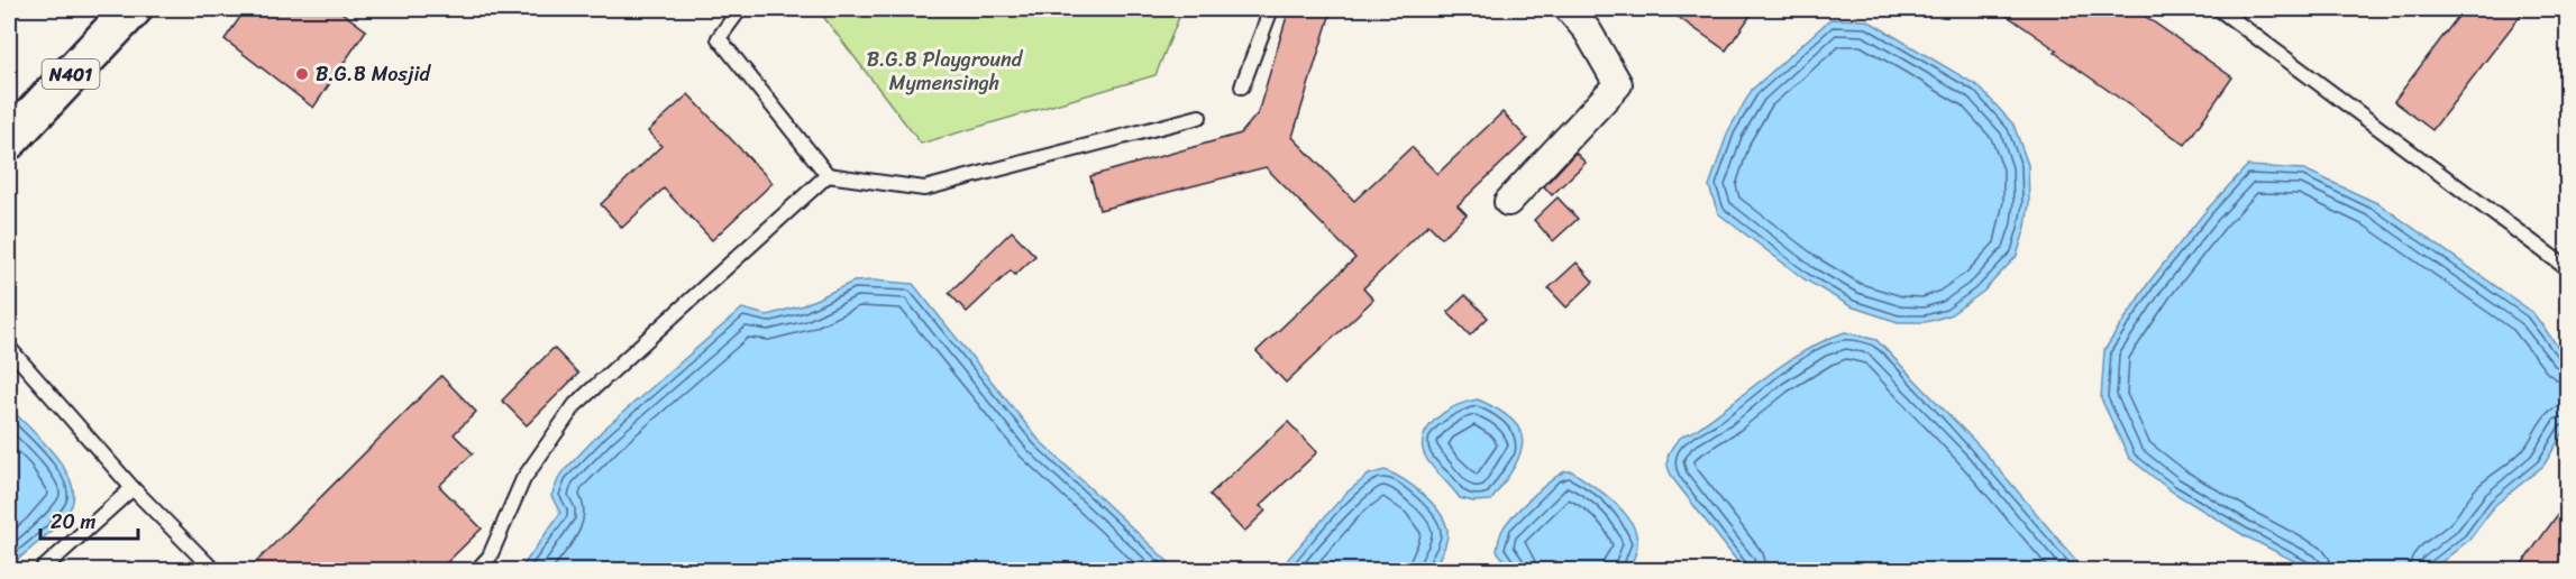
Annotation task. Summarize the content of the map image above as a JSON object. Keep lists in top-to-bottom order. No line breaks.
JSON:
{"streets":{"highway":["N401"]},"parks":["B.G.B Playground Mymensingh"],"places":["B.G.B Mosjid"],"scale_bar":"20 m"}
